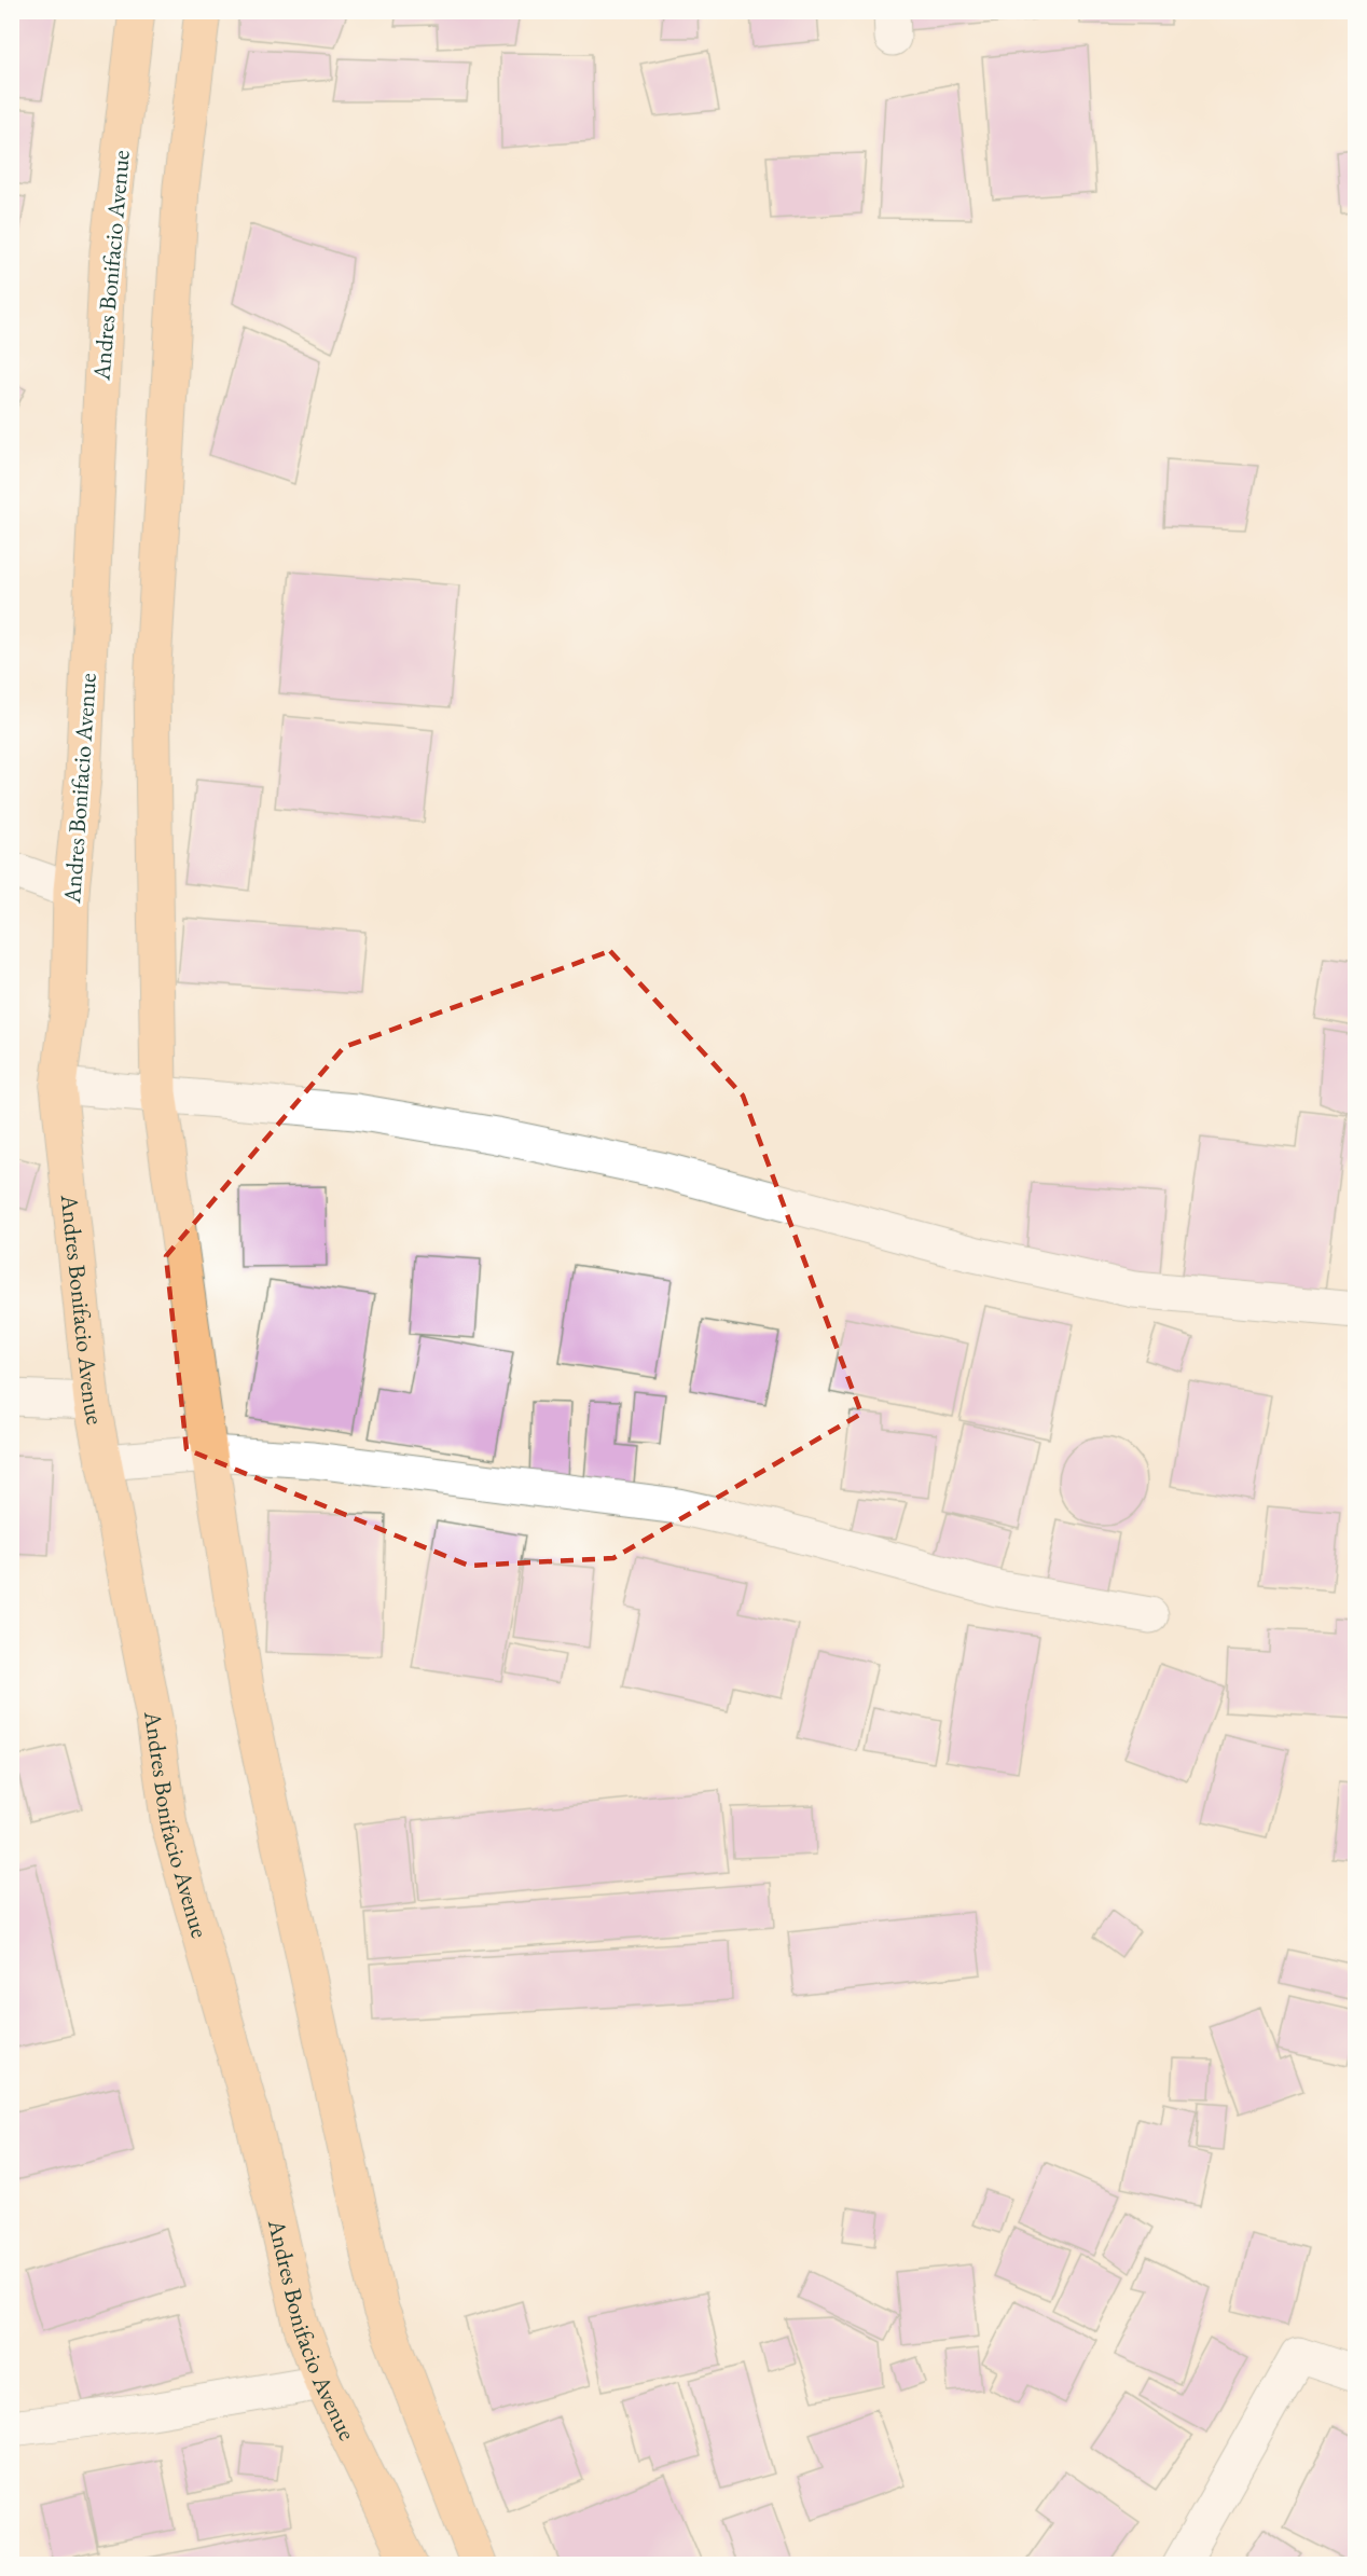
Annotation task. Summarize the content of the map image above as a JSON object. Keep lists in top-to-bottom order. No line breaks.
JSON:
{"streets":{"highway":["Andres Bonifacio Avenue"]}}
